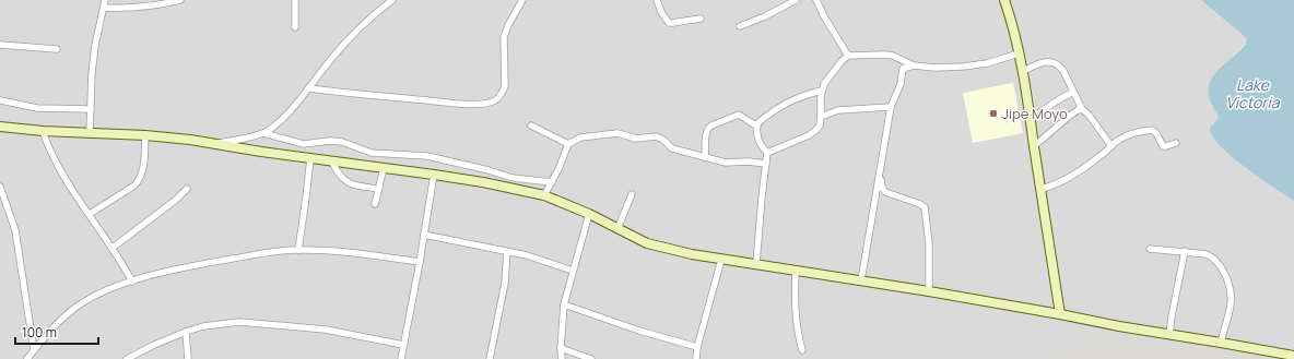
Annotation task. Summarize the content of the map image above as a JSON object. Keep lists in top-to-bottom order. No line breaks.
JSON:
{"water":["Lake Victoria"],"places":["Jipe Moyo"],"scale_bar":"100 m"}
